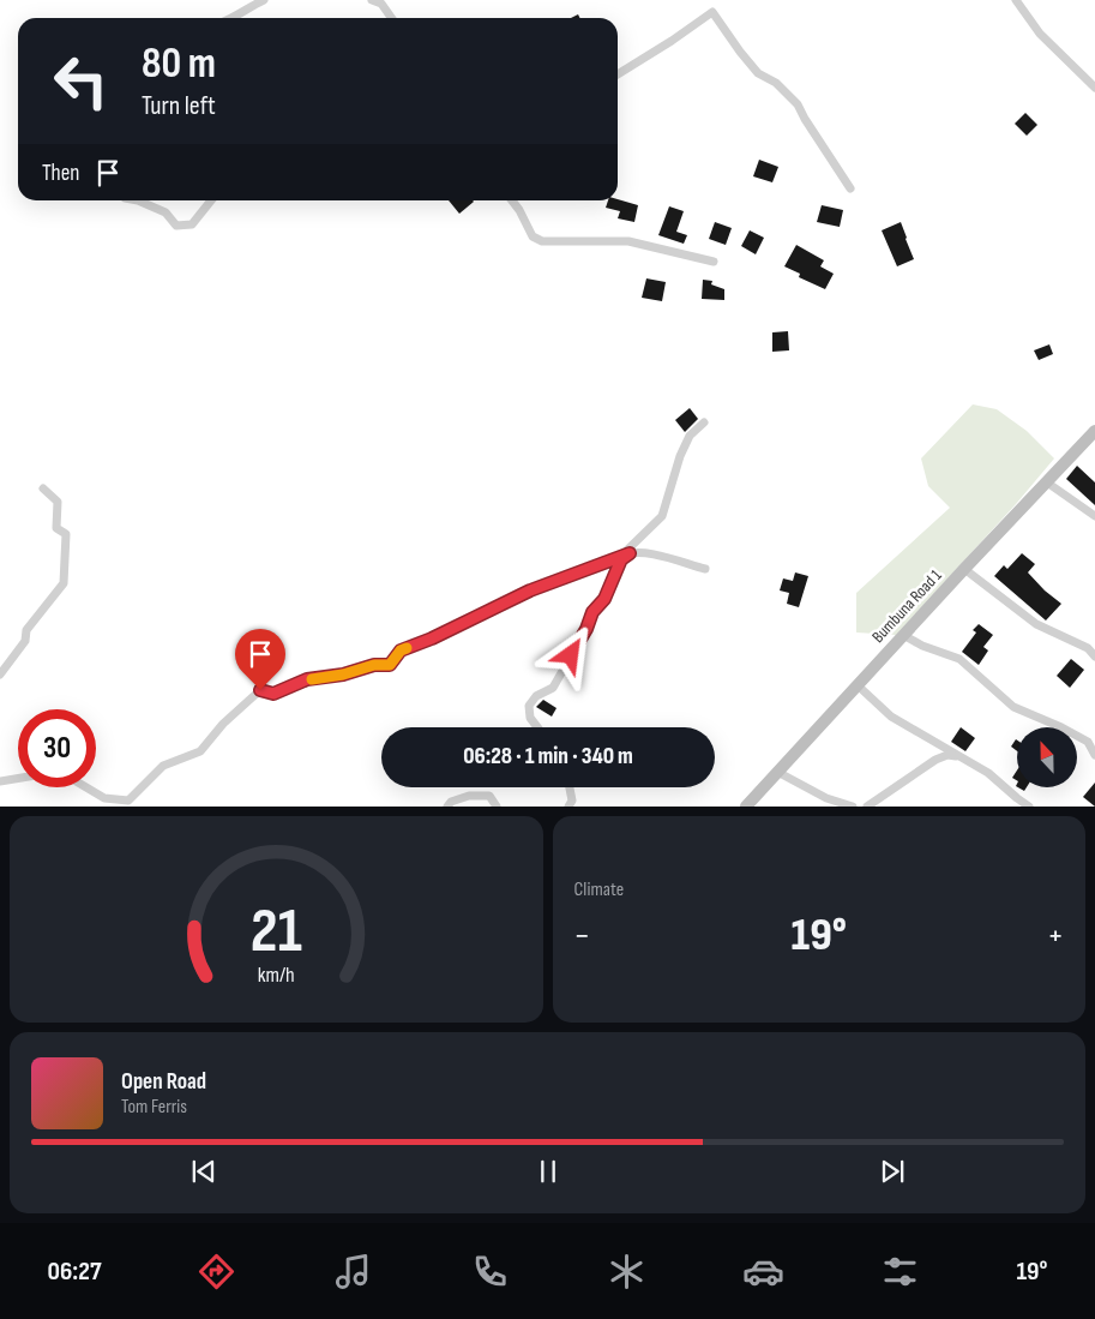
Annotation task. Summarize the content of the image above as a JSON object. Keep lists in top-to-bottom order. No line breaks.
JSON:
{"streets":{"main road":["Bumbuna Road 1"]},"north":"top","page":{"turn":["80 m","Turn left"],"then":"Then","limit":"30","trip":"06:28 · 1 min · 340 m","tile":"Climate","heat":["−","19°","+"],"song":["Open Road","Tom Ferris"],"tabs":["06:27","19°"],"gauge":["21","km/h"]}}
